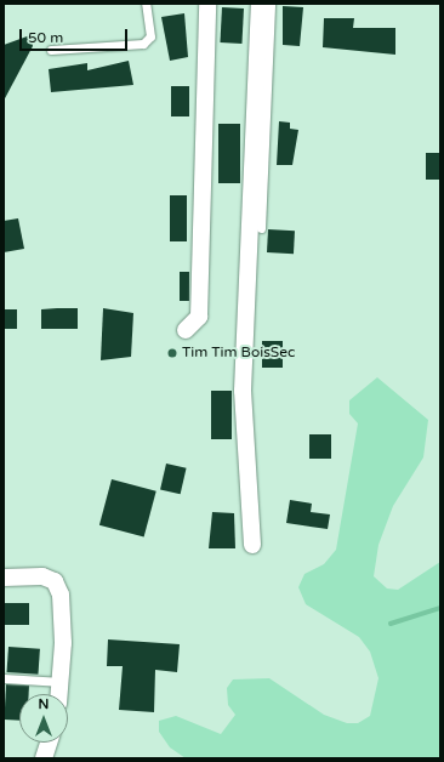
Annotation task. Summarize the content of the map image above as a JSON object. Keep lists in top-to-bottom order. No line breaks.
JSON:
{"places":["Tim Tim BoisSec"],"scale_bar":"50 m","north":"top"}
